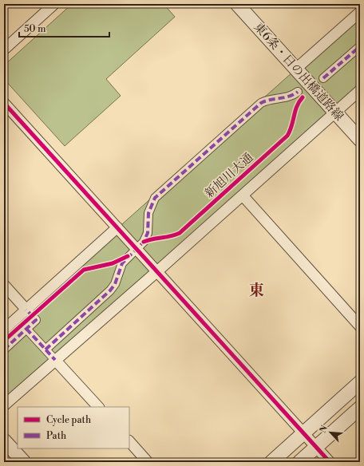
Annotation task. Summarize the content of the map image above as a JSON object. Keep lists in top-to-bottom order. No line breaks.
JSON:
{"streets":{"street":["東6条・日の出橋道路線","新旭川大通"]},"crossings":[["東6条・日の出橋道路線","新旭川大通"]],"districts":["東"],"legend":["Cycle path","Path"],"scale_bar":"50 m","north":"top left"}
